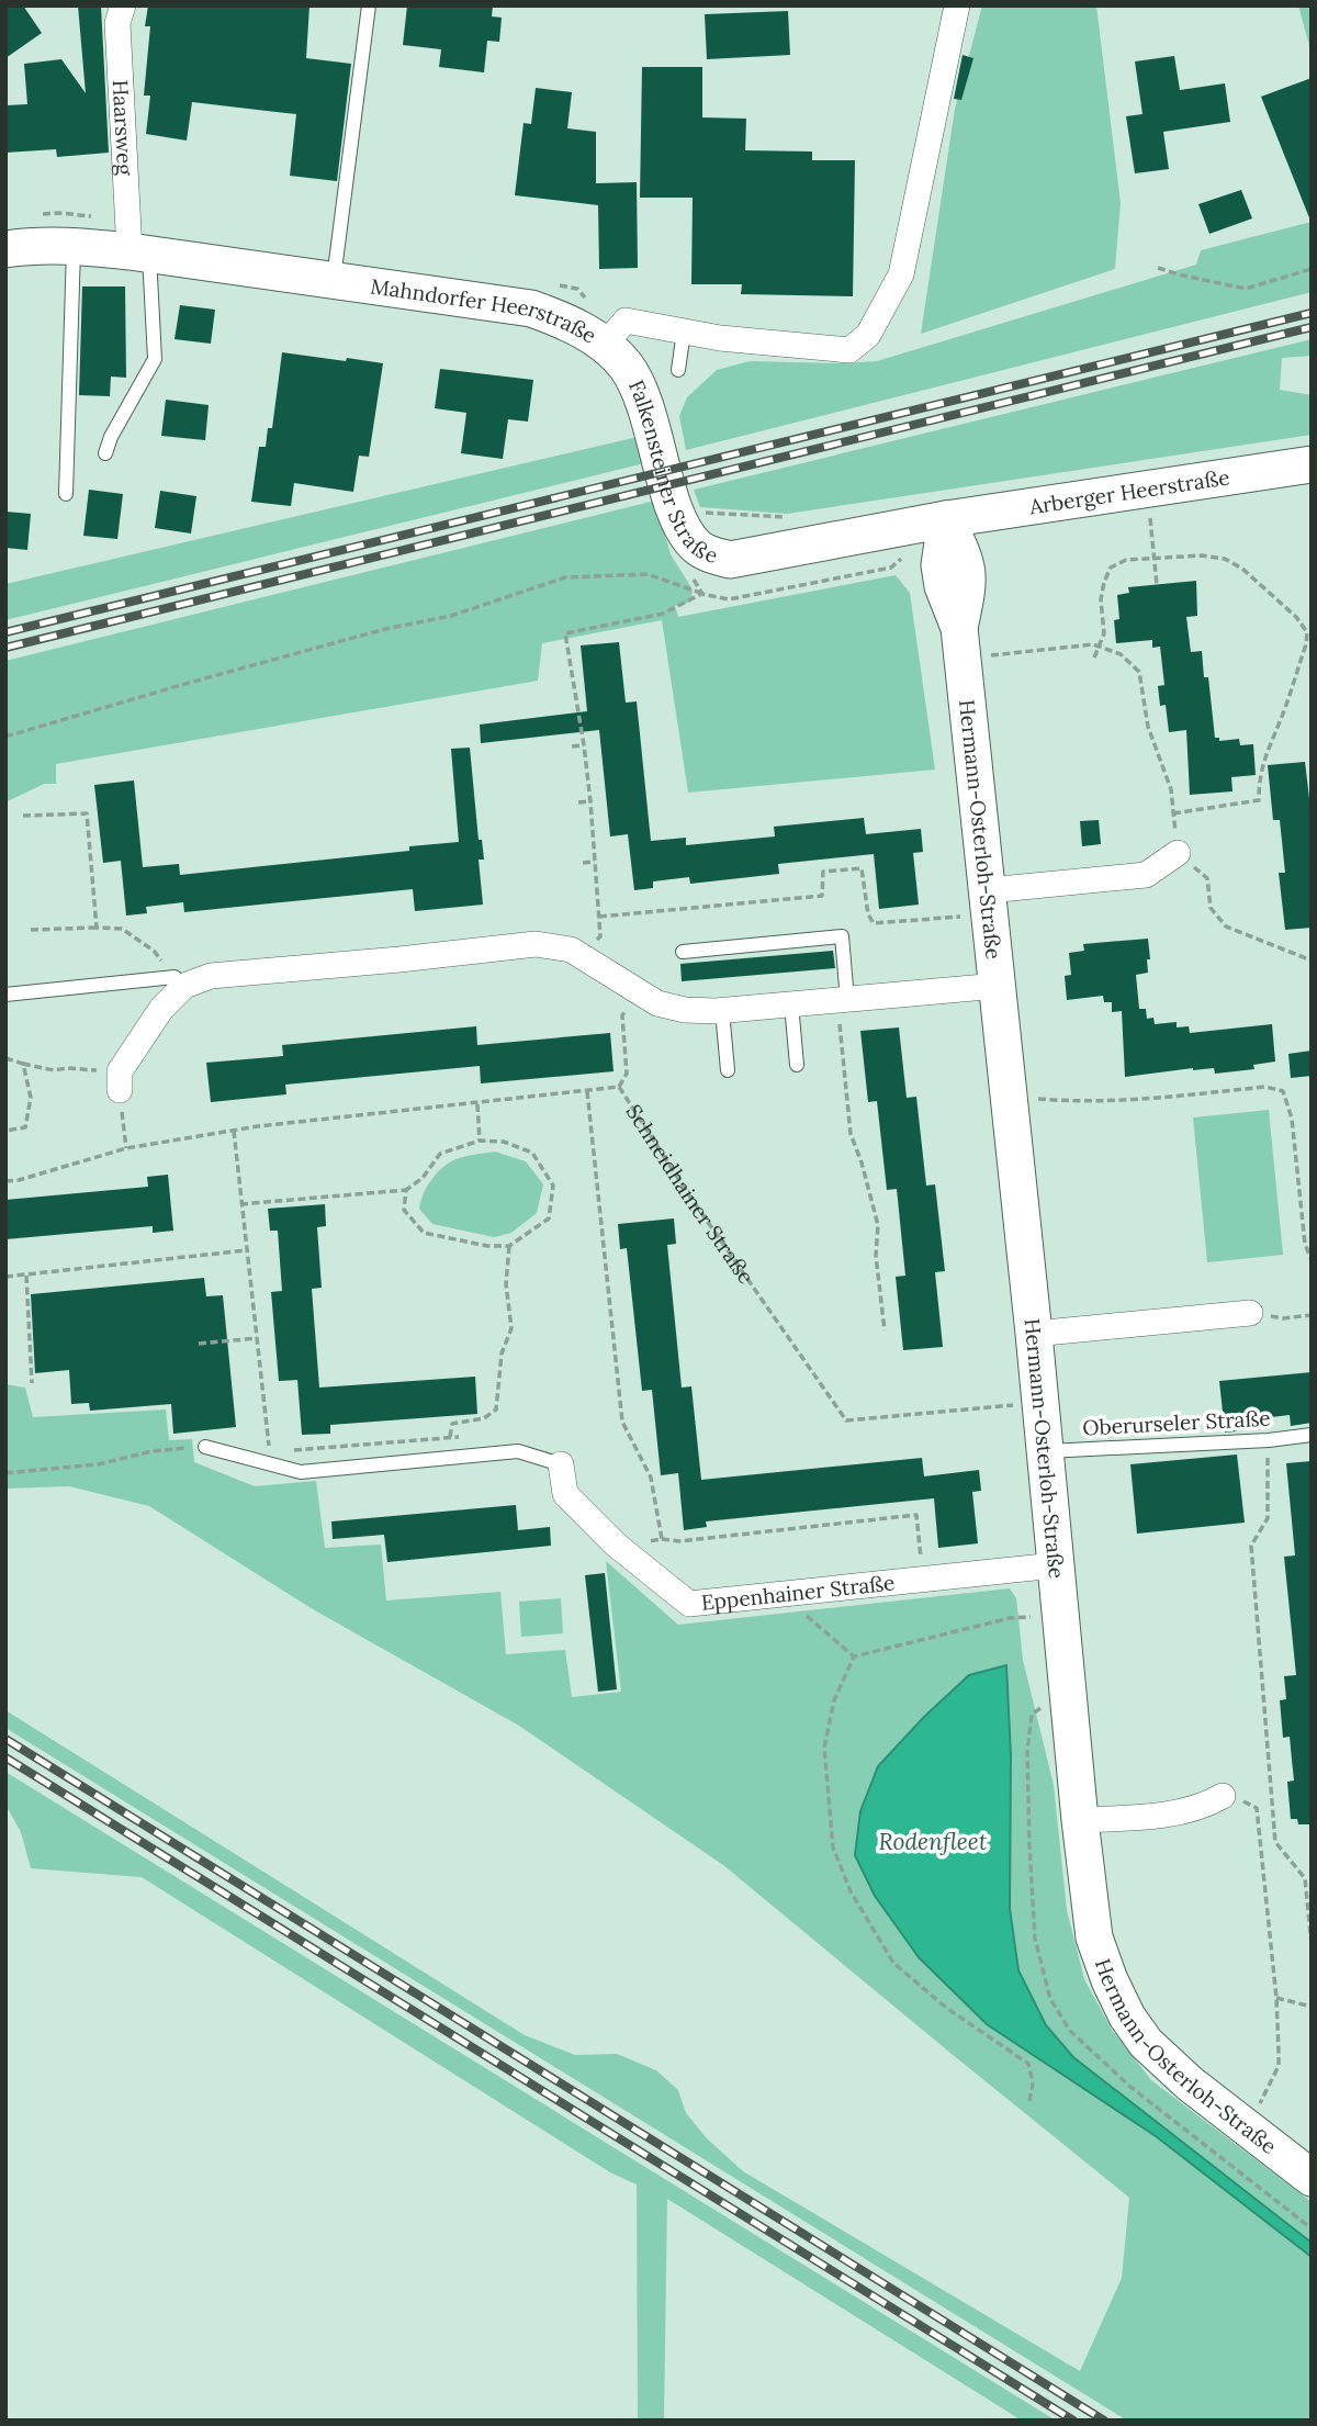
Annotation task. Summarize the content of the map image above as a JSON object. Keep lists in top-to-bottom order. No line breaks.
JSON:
{"streets":{"street":["Haarsweg","Mahndorfer Heerstraße","Falkensteiner Straße","Arberger Heerstraße","Hermann-Osterloh-Straße","Eppenhainer Straße"],"lane":["Oberurseler Straße"],"path":["Schneidhainer Straße"]},"crossings":[["Haarsweg","Mahndorfer Heerstraße"],["Mahndorfer Heerstraße","Falkensteiner Straße"],["Falkensteiner Straße","Arberger Heerstraße"],["Falkensteiner Straße","Hermann-Osterloh-Straße"],["Arberger Heerstraße","Hermann-Osterloh-Straße"],["Hermann-Osterloh-Straße","Schneidhainer Straße"],["Hermann-Osterloh-Straße","Oberurseler Straße"],["Hermann-Osterloh-Straße","Eppenhainer Straße"]],"water":["Rodenfleet"]}
